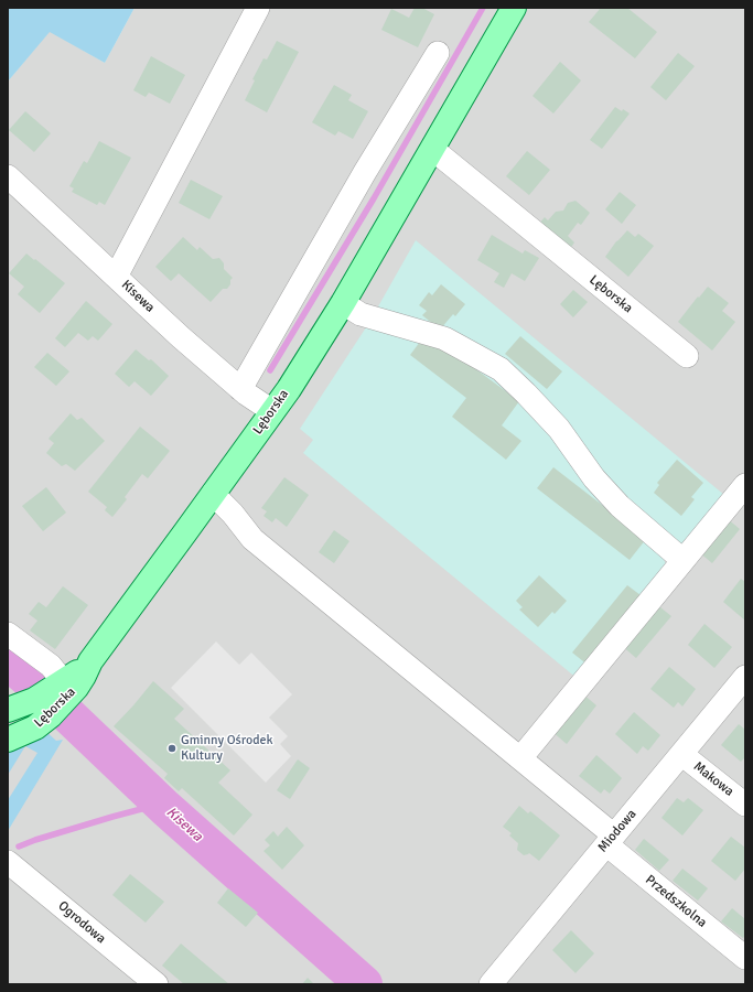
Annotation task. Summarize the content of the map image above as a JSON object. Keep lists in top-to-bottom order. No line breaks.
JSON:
{"streets":{"main road":["Lęborska"],"street":["Kisewa","Makowa","Miodowa","Przedszkolna","Ogrodowa"]},"crossings":[["Lęborska","Kisewa"],["Lęborska","Przedszkolna"],["Makowa","Miodowa"],["Miodowa","Przedszkolna"]],"water":["Kisewa"],"places":["Gminny Ośrodek Kultury"]}
